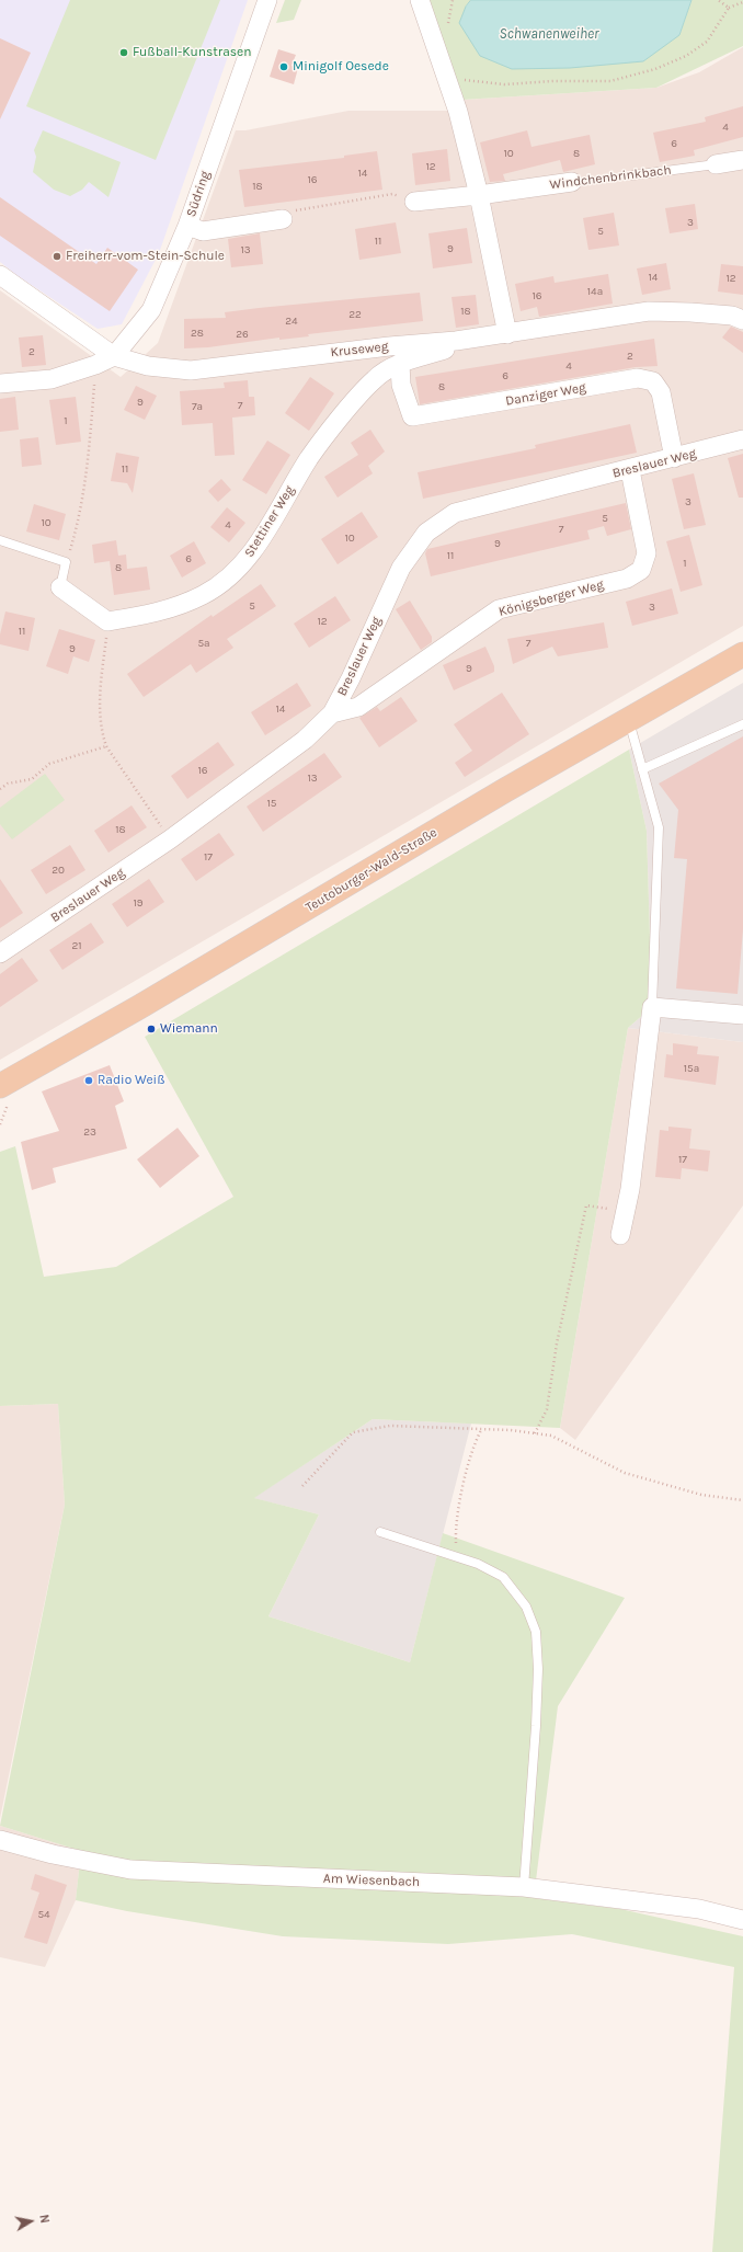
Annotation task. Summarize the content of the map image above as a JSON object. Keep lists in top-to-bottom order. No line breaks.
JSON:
{"streets":{"main road":["Teutoburger-Wald-Straße"],"street":["Windchenbrinkbach","Südring","Kruseweg","Danziger Weg","Breslauer Weg","Stettiner Weg","Königsberger Weg","Am Wiesenbach"]},"crossings":[["Südring","Kruseweg"],["Danziger Weg","Breslauer Weg"],["Danziger Weg","Stettiner Weg"],["Breslauer Weg","Königsberger Weg"]],"water":["Schwanenweiher"],"places":["Fußball-Kunstrasen","Minigolf Oesede","Freiherr-vom-Stein-Schule","Wiemann","Radio Weiß"],"house_numbers":["4","6","10","8","12","14","16","18","3","5","11","9","13","14","12","14a","16","18","22","24","28","26","2","2","4","6","8","9","7","7a","1","11","3","5","10","4","7","10","9","11","6","1","8","5","3","12","11","5a","7","9","9","14","16","13","15","18","17","20","19","21","15a","23","17","54"],"north":"right"}
